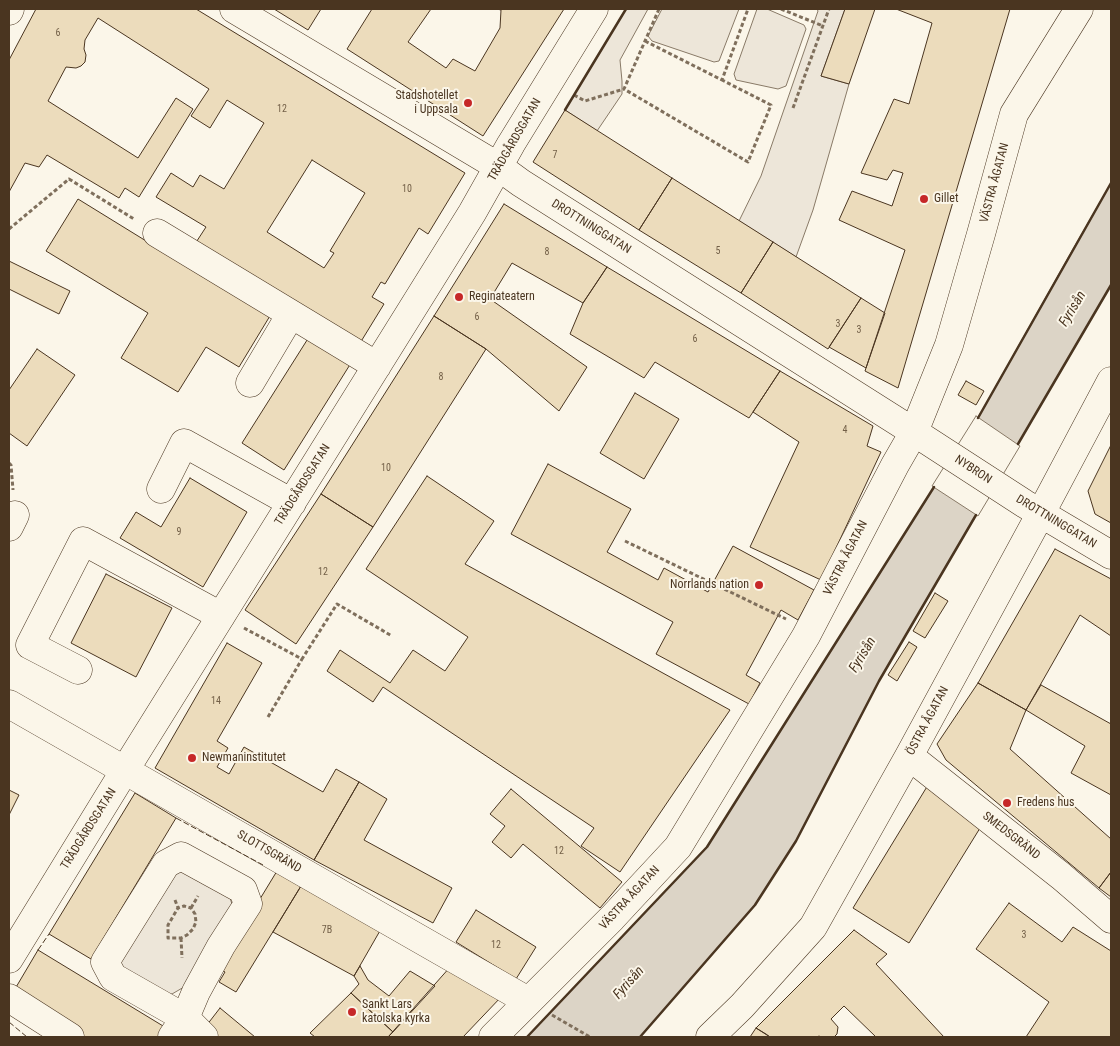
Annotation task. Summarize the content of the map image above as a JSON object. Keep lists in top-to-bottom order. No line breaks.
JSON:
{"streets":{"street":["TRÄDGÅRDSGATAN","VÄSTRA ÅGATAN","DROTTNINGGATAN","NYBRON","ÖSTRA ÅGATAN","SMEDSGRÄND","SLOTTSGRÄND"]},"crossings":[["TRÄDGÅRDSGATAN","DROTTNINGGATAN"],["TRÄDGÅRDSGATAN","SLOTTSGRÄND"],["VÄSTRA ÅGATAN","DROTTNINGGATAN"],["VÄSTRA ÅGATAN","SLOTTSGRÄND"],["DROTTNINGGATAN","NYBRON"],["DROTTNINGGATAN","ÖSTRA ÅGATAN"],["ÖSTRA ÅGATAN","SMEDSGRÄND"]],"water":["Fyrisån"],"places":["Stadshotellet i Uppsala","Gillet","Reginateatern","Norrlands nation","Newmaninstitutet","Fredens hus","Sankt Lars katolska kyrka"],"house_numbers":["6","12","7","10","5","8","6","3","3","6","8","4","10","9","12","14","12","7B","3","12"]}
